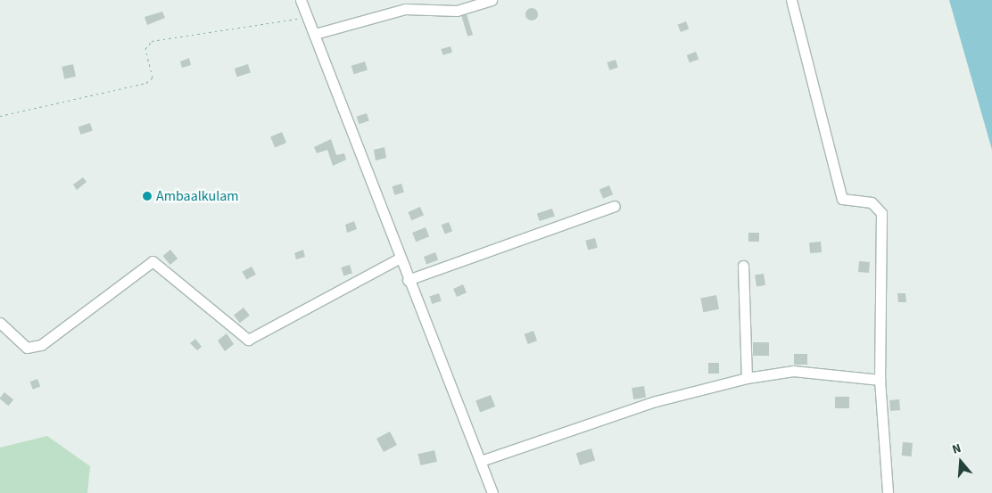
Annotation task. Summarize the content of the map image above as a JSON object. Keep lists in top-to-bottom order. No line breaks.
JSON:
{"places":["Ambaalkulam"],"north":"top"}
